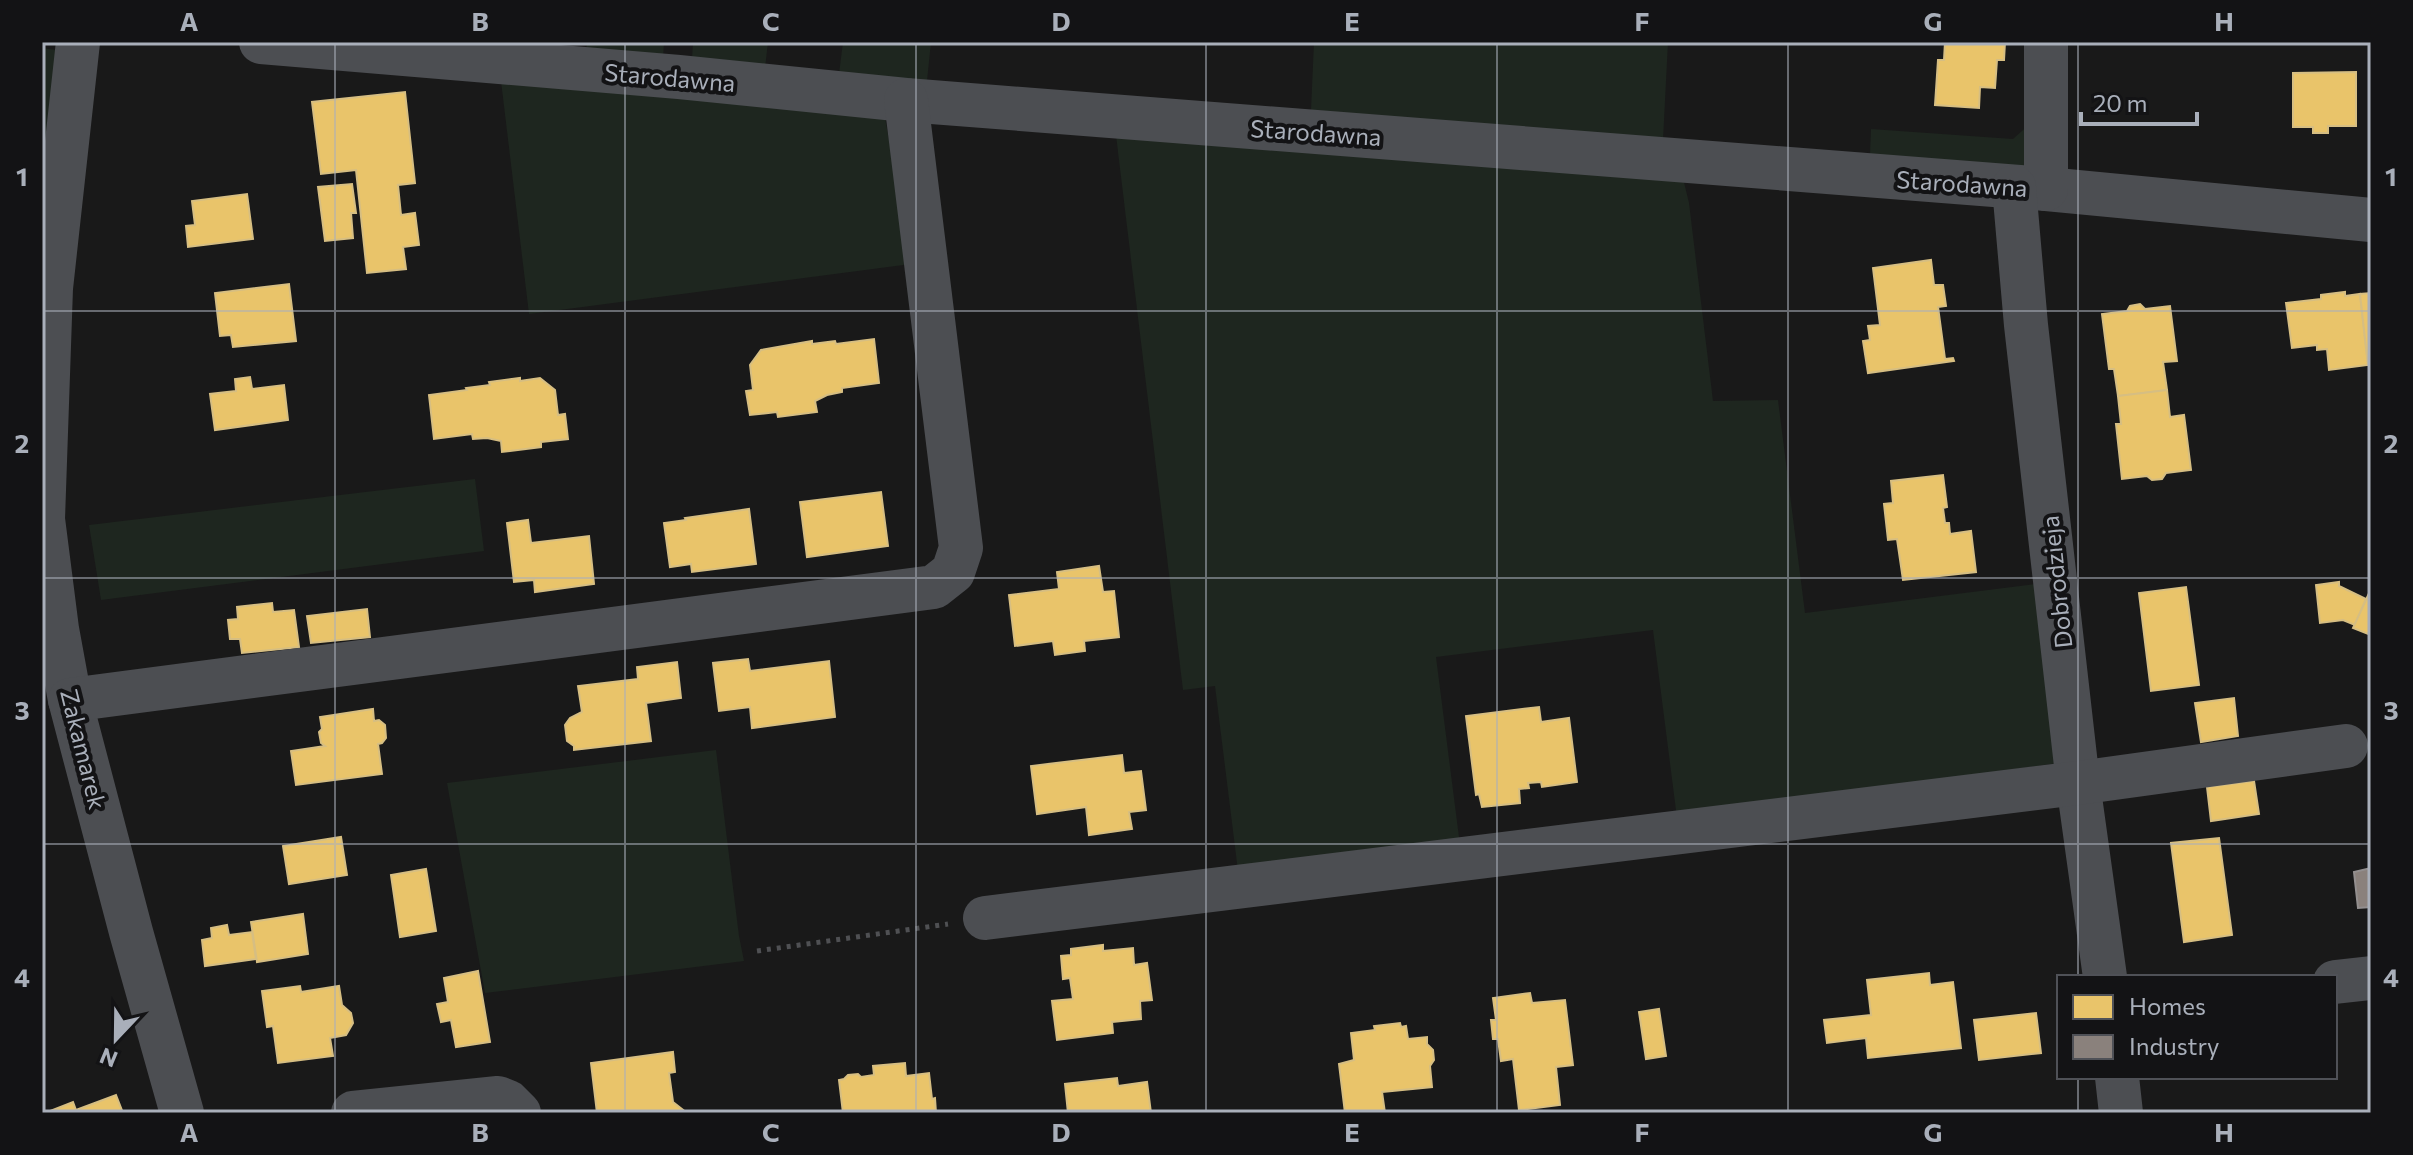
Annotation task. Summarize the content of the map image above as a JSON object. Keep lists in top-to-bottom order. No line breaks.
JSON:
{"streets":{"street":["Starodawna","Dobrodzieja","Zakamarek"]},"crossings":[["Starodawna","Dobrodzieja"]],"legend":["Homes","Industry"],"scale_bar":"20 m","north":"bottom","grid":{"columns":["A","B","C","D","E","F","G","H"],"rows":["1","2","3","4"]}}
